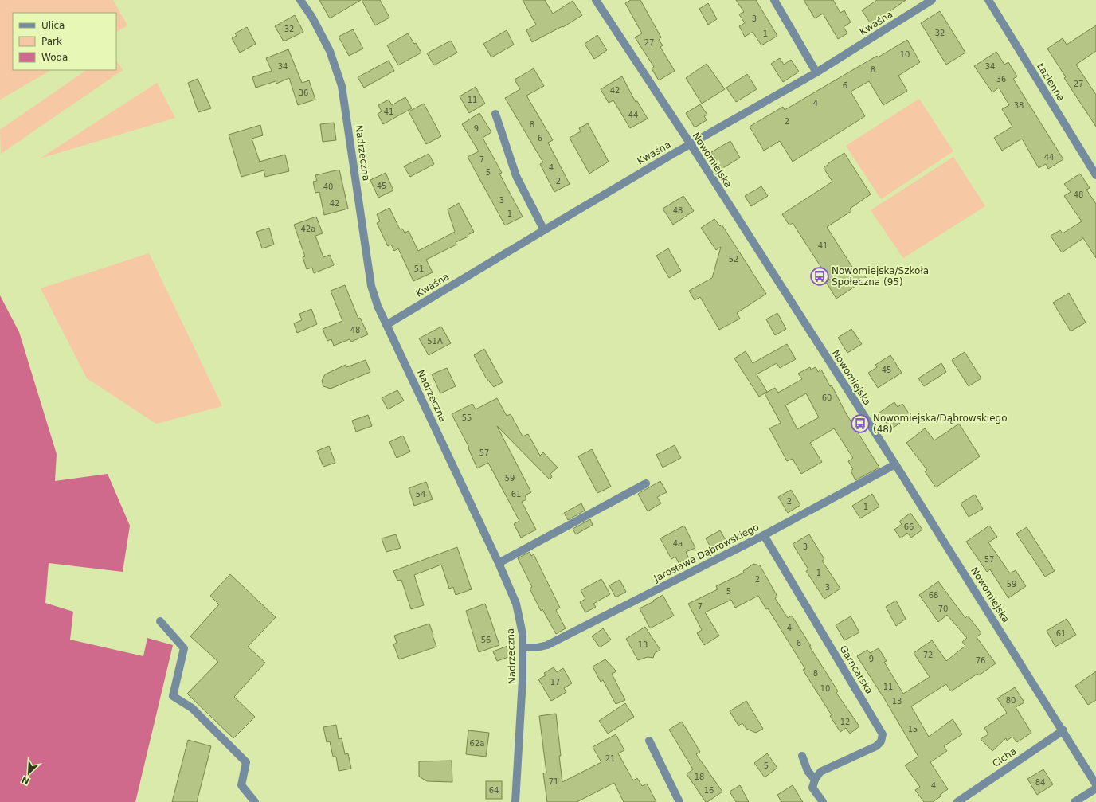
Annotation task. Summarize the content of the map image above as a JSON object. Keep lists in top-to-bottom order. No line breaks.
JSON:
{"streets":{"street":["Kwaśna","Łazienna","Nadrzeczna","Nowomiejska","Jarosława Dąbrowskiego","Garncarska","Cicha"]},"crossings":[["Kwaśna","Nadrzeczna"],["Kwaśna","Nowomiejska"],["Nadrzeczna","Jarosława Dąbrowskiego"],["Nowomiejska","Jarosława Dąbrowskiego"],["Nowomiejska","Cicha"],["Jarosława Dąbrowskiego","Garncarska"]],"places":{"bus stop":["Nowomiejska/Szkoła Społeczna (95)","Nowomiejska/Dąbrowskiego (48)"]},"house_numbers":["3","32","32","1","27","10","34","34","8","36","27","6","42","36","11","4","38","41","44","2","8","9","6","44","7","4","5","2","45","40","48","3","42","48","1","42a","41","52","51","48","51A","45","60","55","57","59","54","61","2","1","66","4a","3","57","1","2","59","3","5","68","7","70","4","61","56","6","13","72","9","76","8","17","11","10","80","13","12","15","62a","21","5","18","71","84","4","64","16"],"legend":["Ulica","Park","Woda"],"north":"bottom left"}
